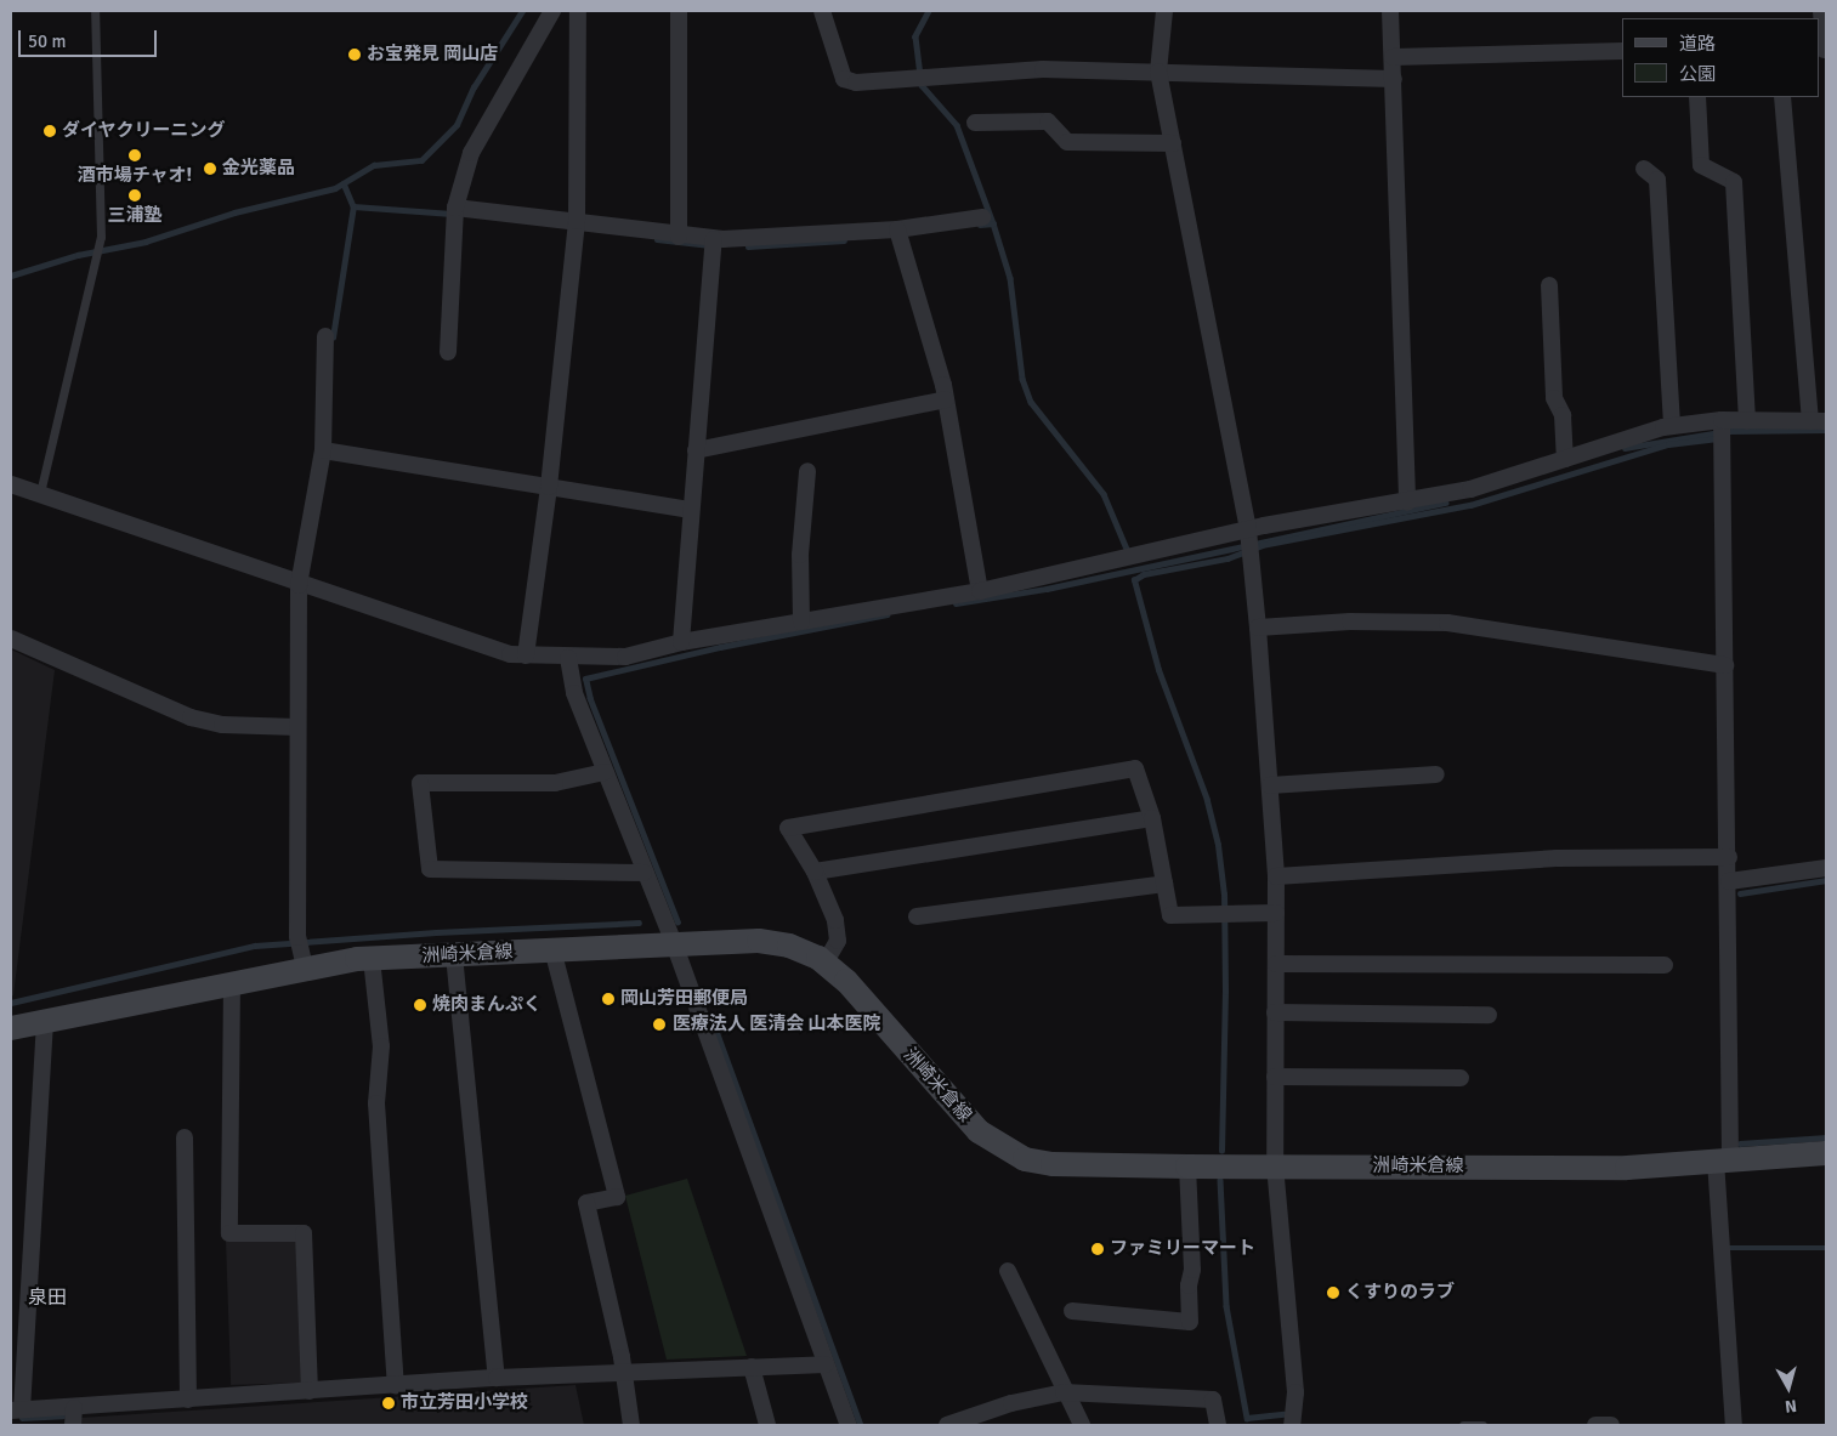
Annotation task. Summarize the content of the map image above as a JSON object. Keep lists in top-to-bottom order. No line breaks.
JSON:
{"streets":{"main road":["洲崎米倉線"]},"districts":["泉田"],"places":["お宝発見 岡山店","ダイヤクリーニング","酒市場チャオ!","金光薬品","三浦塾","岡山芳田郵便局","焼肉まんぷく","医療法人 医清会 山本医院","ファミリーマート","くすりのラブ","市立芳田小学校"],"legend":["道路","公園"],"scale_bar":"50 m","north":"bottom"}
